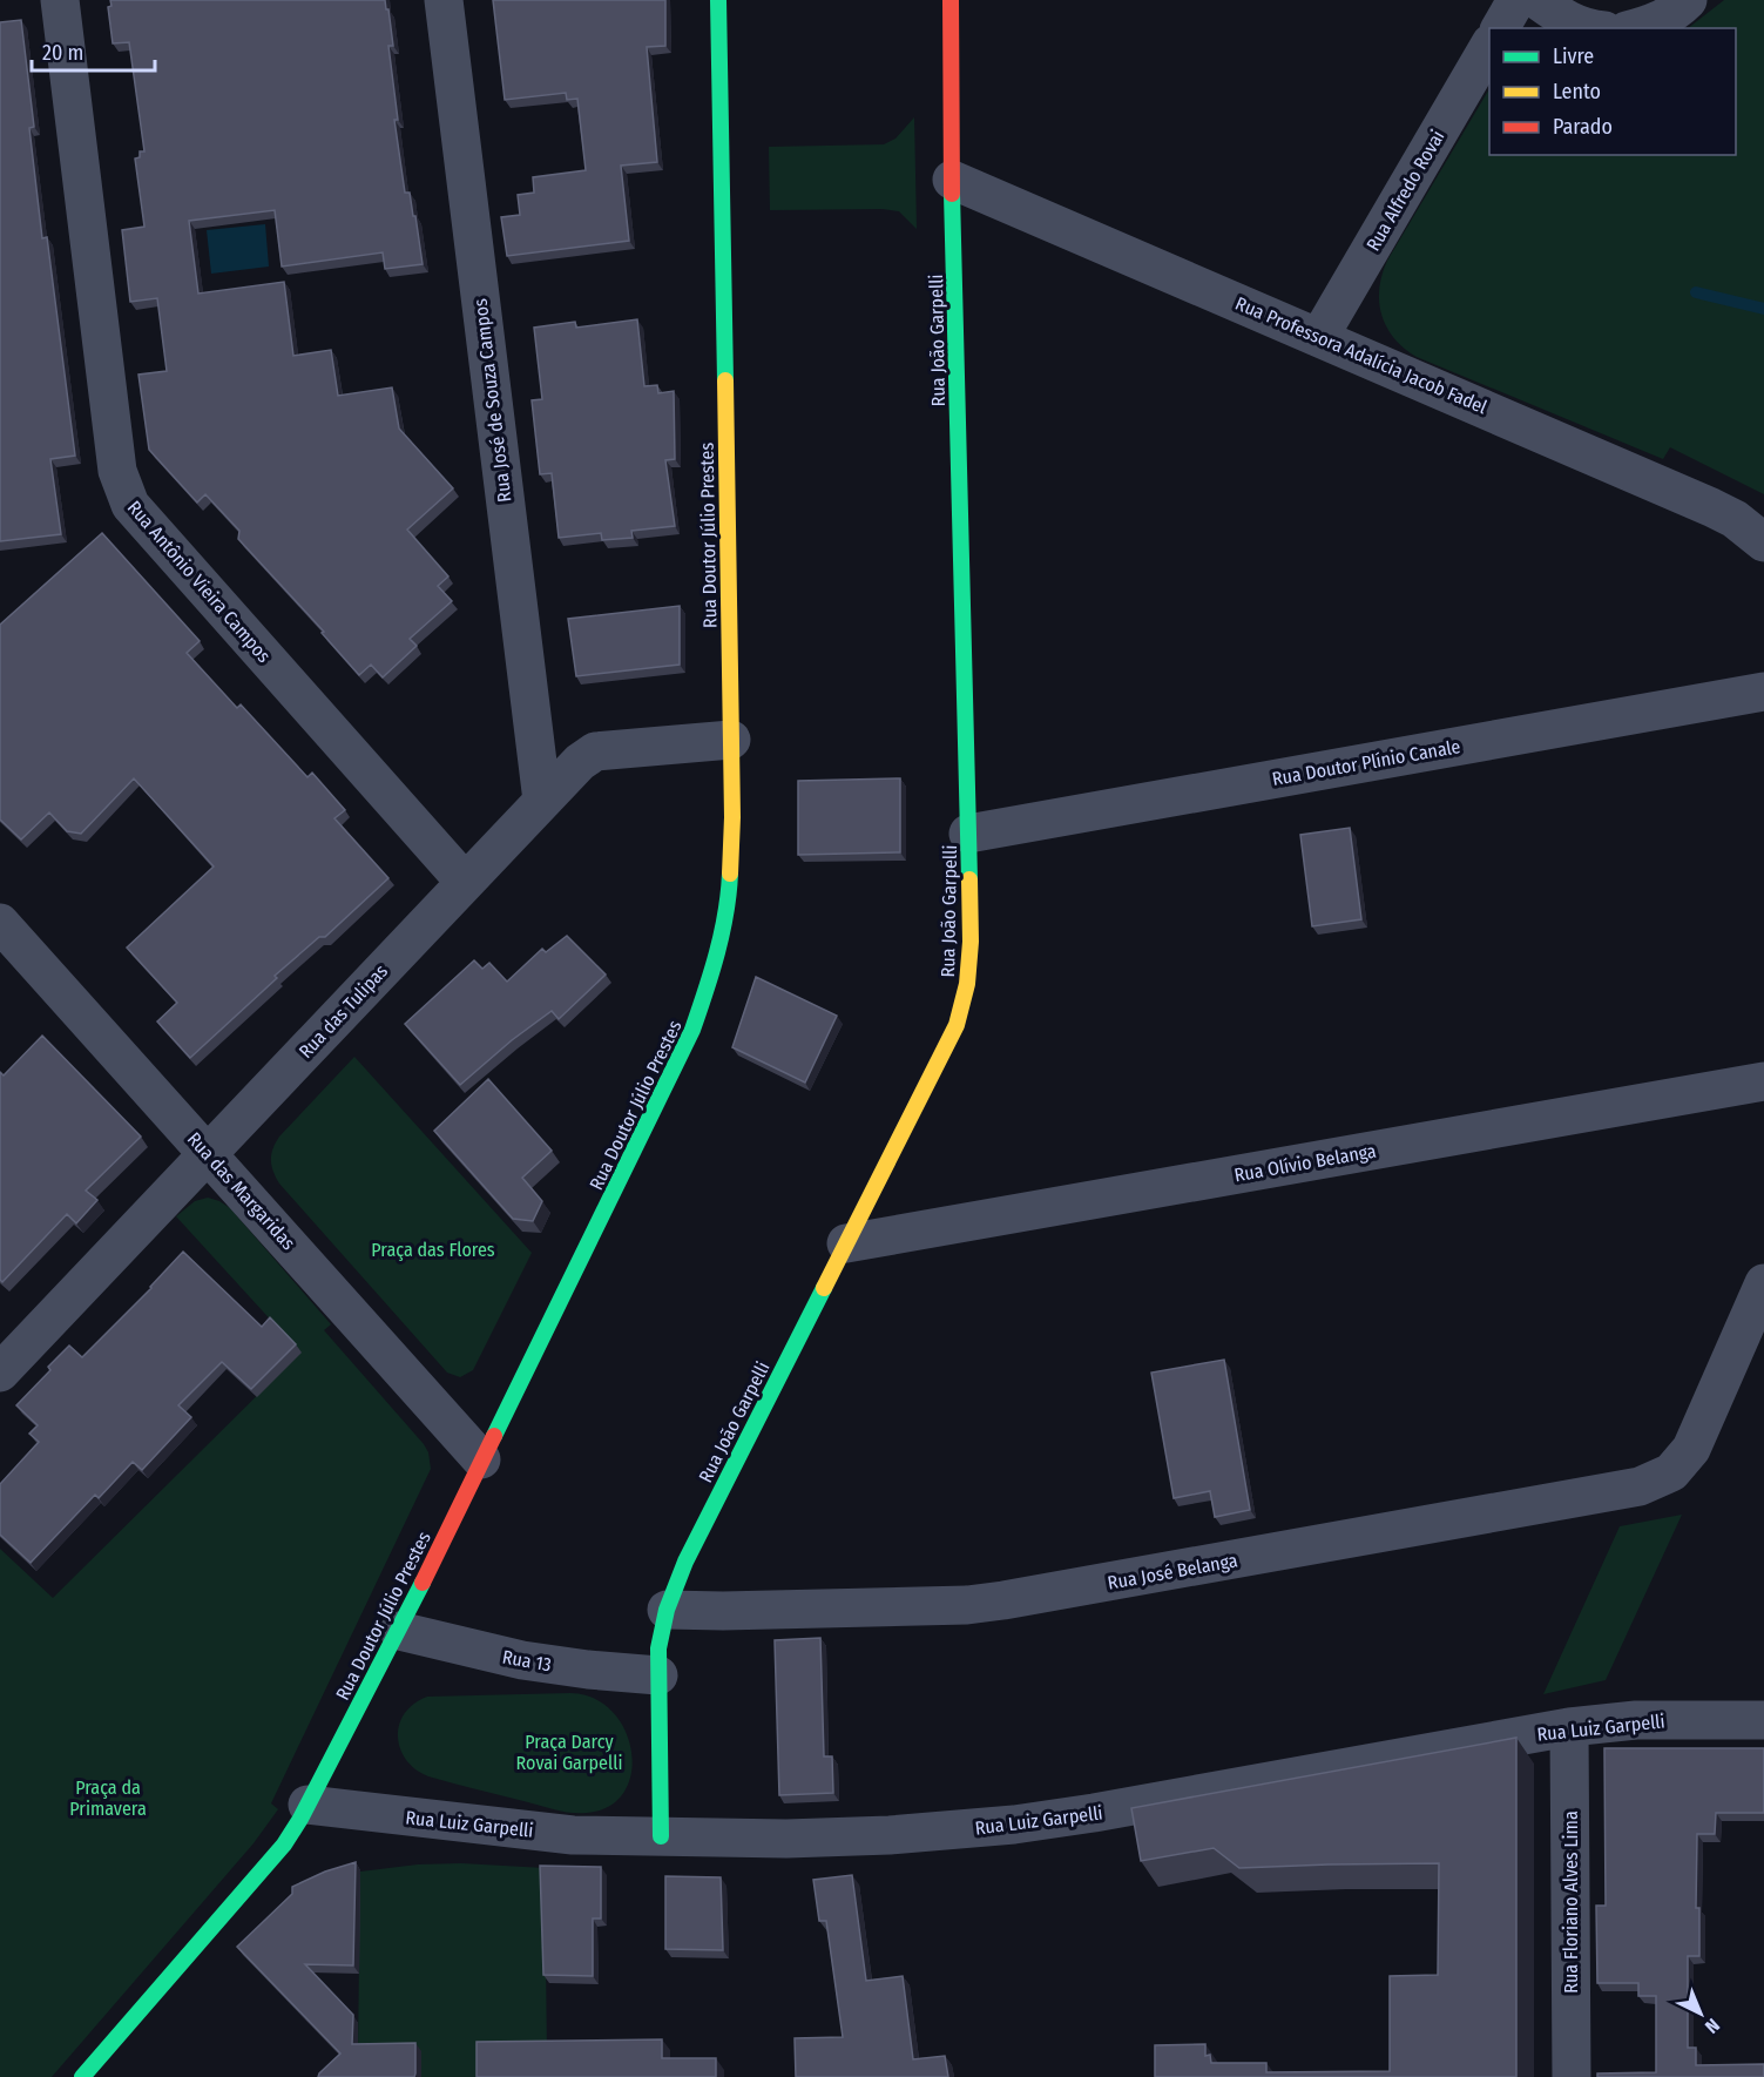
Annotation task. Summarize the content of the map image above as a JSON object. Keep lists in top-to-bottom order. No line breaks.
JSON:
{"streets":{"street":["Rua Alfredo Rovai","Rua João Garpelli","Rua Professora Adalícia Jacob Fadel","Rua José de Souza Campos","Rua Doutor Júlio Prestes","Rua Antônio Vieira Campos","Rua Doutor Plínio Canale","Rua das Tulipas","Rua Olívio Belanga","Rua das Margaridas","Rua José Belanga","Rua 13","Rua Luiz Garpelli","Rua Floriano Alves Lima"]},"crossings":[["Rua Alfredo Rovai","Rua Professora Adalícia Jacob Fadel"],["Rua João Garpelli","Rua Professora Adalícia Jacob Fadel"],["Rua João Garpelli","Rua Doutor Plínio Canale"],["Rua João Garpelli","Rua Olívio Belanga"],["Rua João Garpelli","Rua José Belanga"],["Rua João Garpelli","Rua 13"],["Rua João Garpelli","Rua Luiz Garpelli"],["Rua José de Souza Campos","Rua das Tulipas"],["Rua Doutor Júlio Prestes","Rua das Margaridas"],["Rua Doutor Júlio Prestes","Rua 13"],["Rua Doutor Júlio Prestes","Rua Luiz Garpelli"],["Rua Antônio Vieira Campos","Rua das Tulipas"],["Rua das Tulipas","Rua das Margaridas"],["Rua Luiz Garpelli","Rua Floriano Alves Lima"]],"parks":["Praça das Flores","Praça Darcy Rovai Garpelli","Praça da Primavera"],"legend":["Livre","Lento","Parado"],"scale_bar":"20 m","north":"bottom right"}
